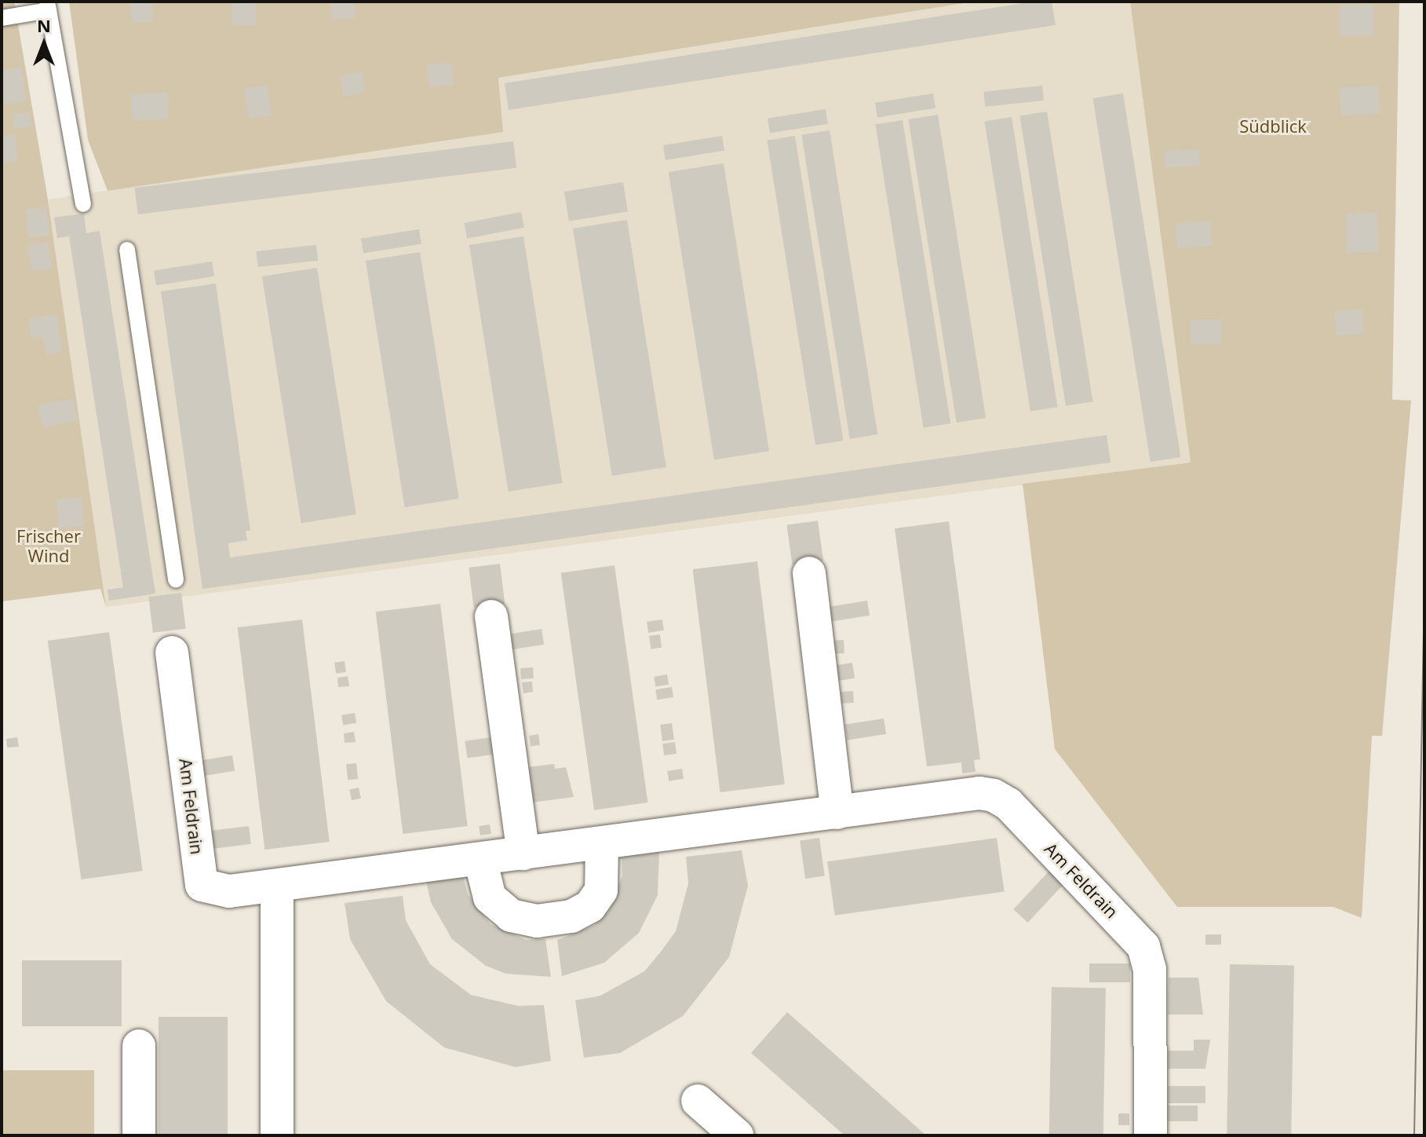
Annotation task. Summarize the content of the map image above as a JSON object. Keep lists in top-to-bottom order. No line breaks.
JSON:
{"streets":{"street":["Am Feldrain"]},"parks":["Südblick","Frischer Wind"],"north":"top"}
